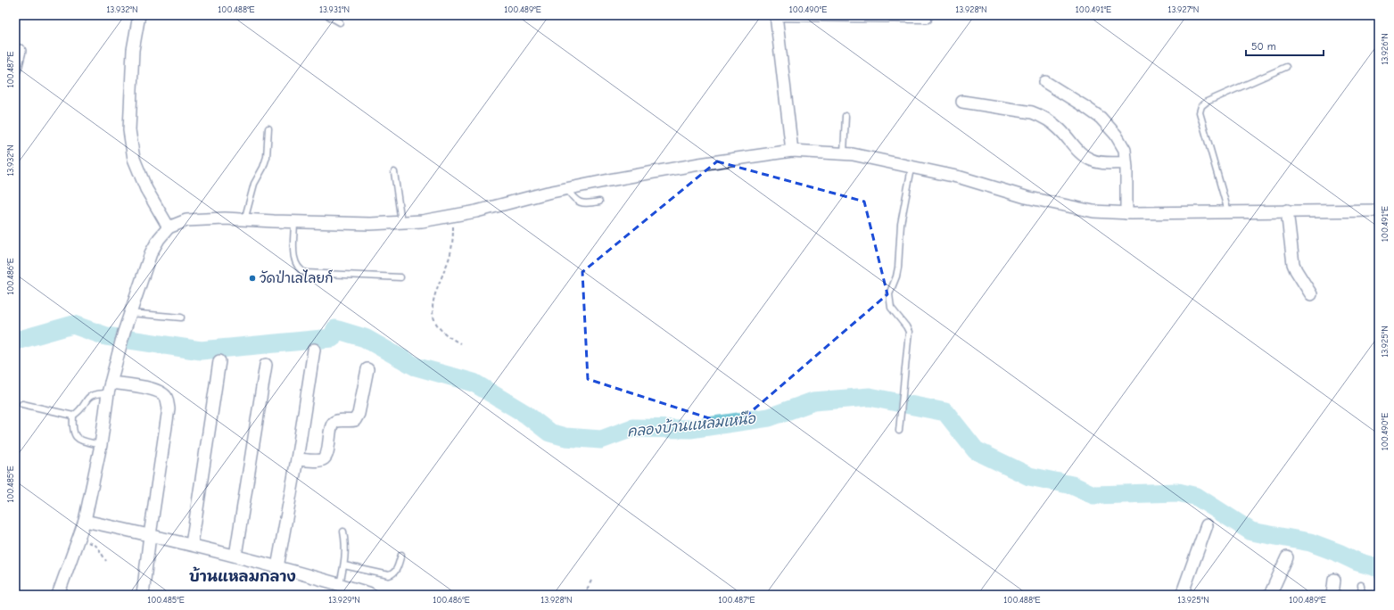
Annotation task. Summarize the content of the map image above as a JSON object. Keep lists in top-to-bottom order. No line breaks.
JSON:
{"districts":["บ้านแหลมกลาง"],"water":["คลองบ้านแหลมเหนือ"],"places":["วัดป่าเลไลยก์"],"scale_bar":"50 m","coordinates":["13.932°N","100.488°E","13.931°N","100.489°E","100.490°E","13.928°N","100.491°E","13.927°N","13.926°N","100.487°E","100.486°E","13.925°N","100.485°E","13.929°N"]}
